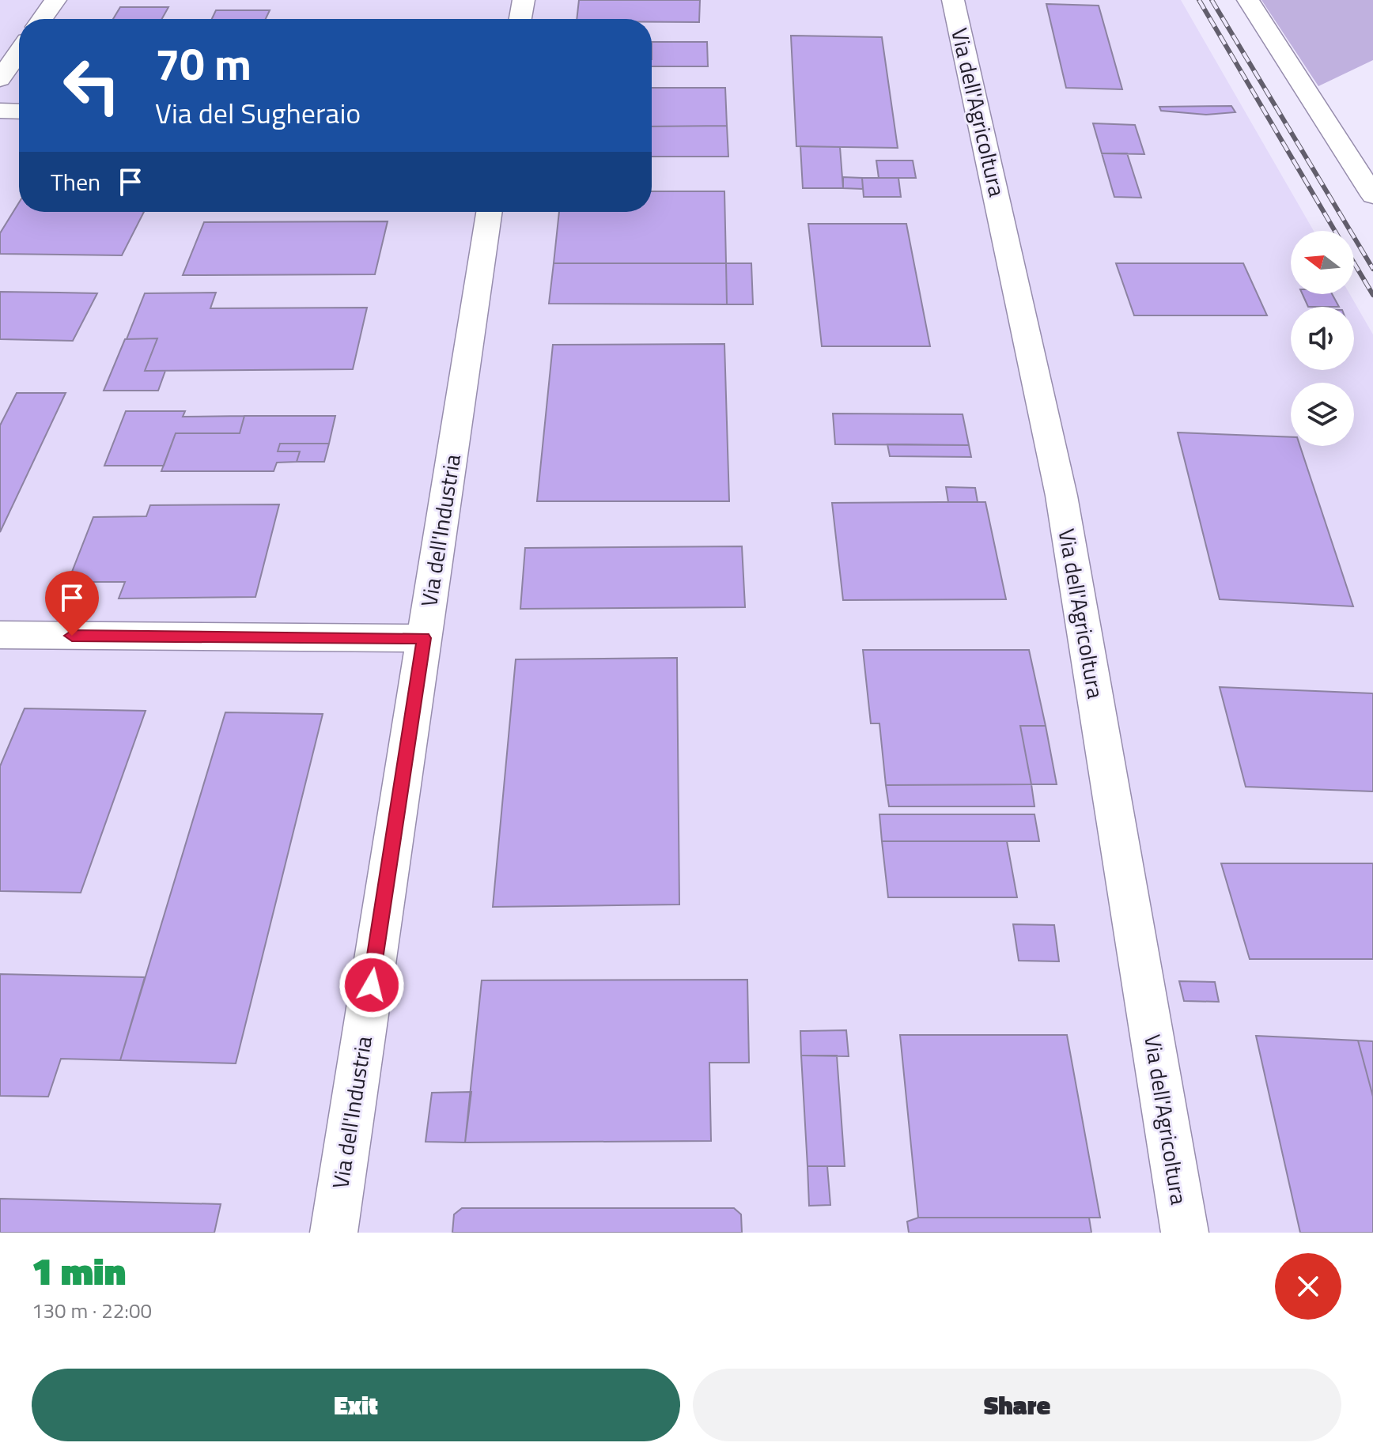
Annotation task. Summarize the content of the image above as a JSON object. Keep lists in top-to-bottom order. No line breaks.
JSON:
{"streets":{"street":["Via dell'Agricoltura","Via dell'Industria"]},"north":"left","page":{"turn":["70 m","Via del Sugheraio"],"then":"Then","heading":["1 min","130 m · 22:00"],"buttons":["Exit","Share"]}}
